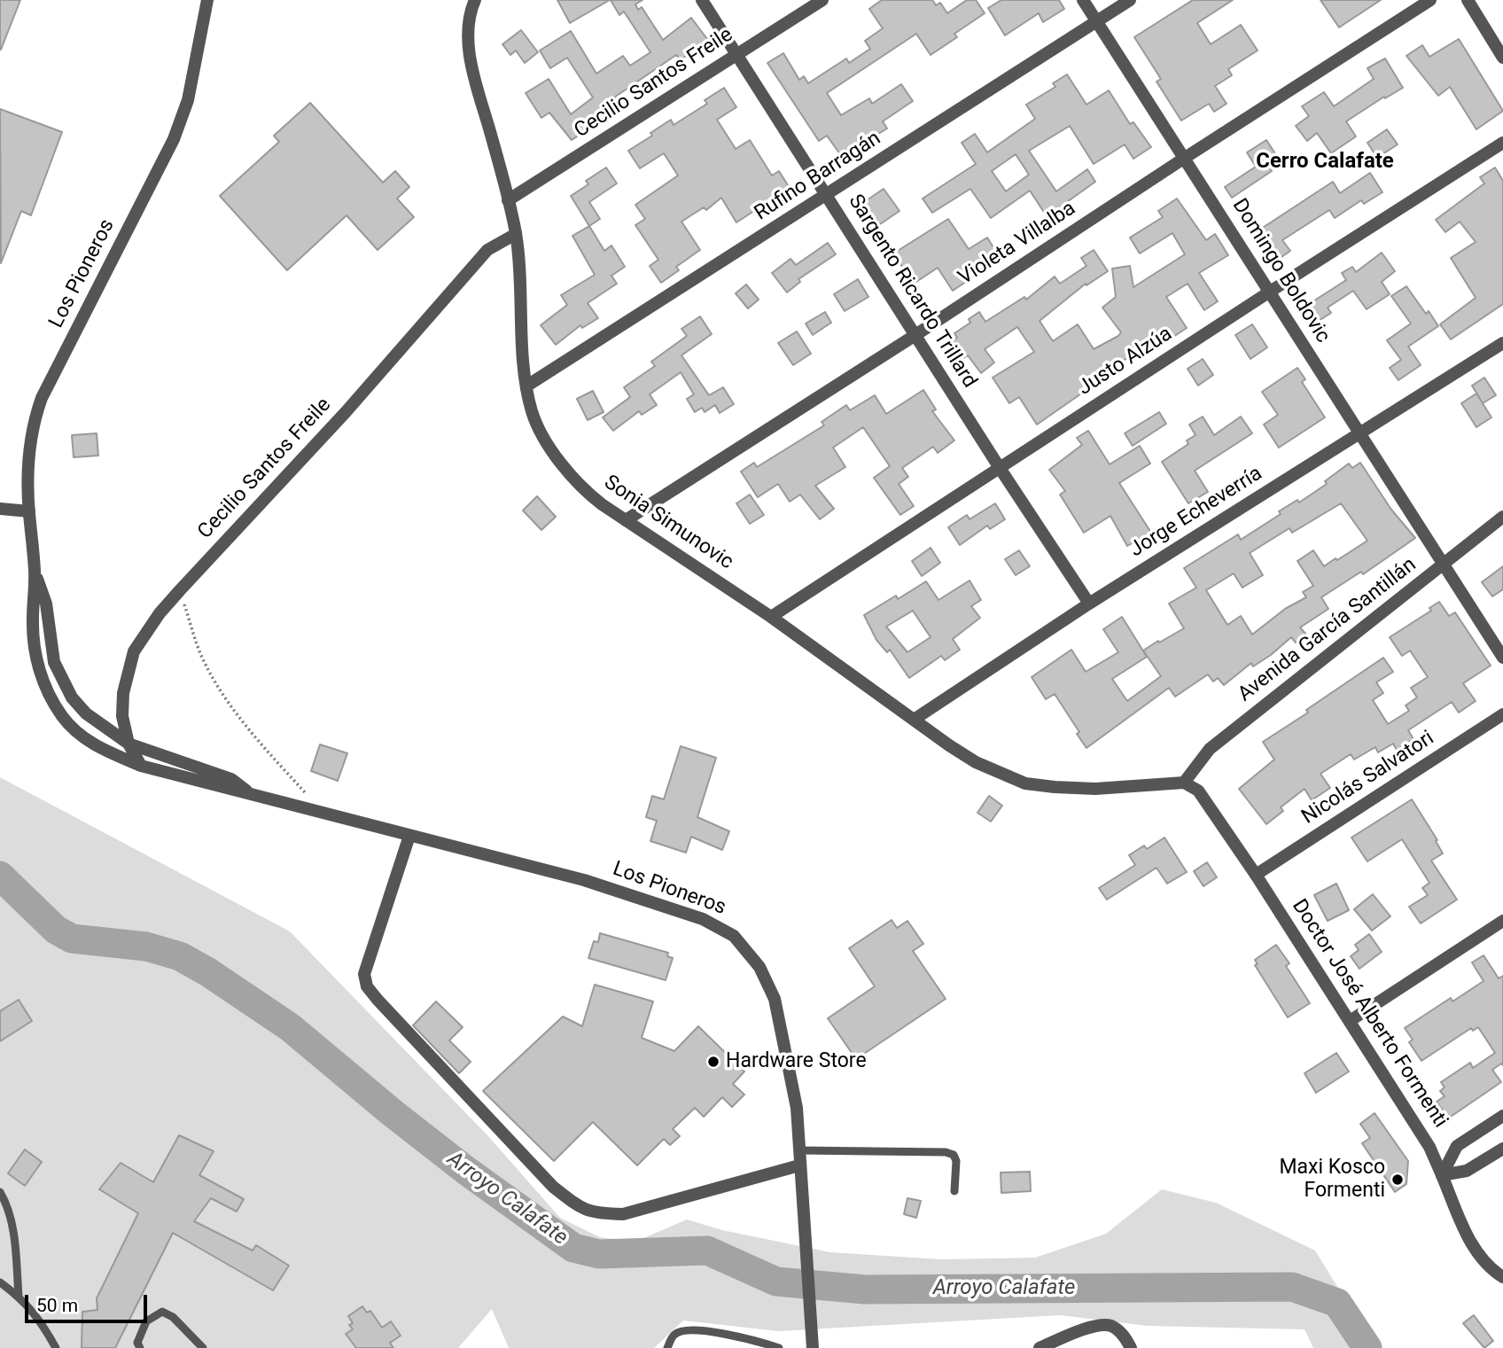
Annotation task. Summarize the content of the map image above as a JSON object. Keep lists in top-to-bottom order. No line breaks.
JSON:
{"streets":{"street":["Cecilio Santos Freile","Rufino Barragán","Violeta Villalba","Domingo Boldovic","Los Pioneros","Sargento Ricardo Trillard","Justo Alzúa","Jorge Echeverría","Sonia Simunovic","Avenida García Santillán","Nicolás Salvatori","Doctor José Alberto Formenti"]},"crossings":[["Cecilio Santos Freile","Los Pioneros"],["Cecilio Santos Freile","Sargento Ricardo Trillard"],["Cecilio Santos Freile","Sonia Simunovic"],["Rufino Barragán","Domingo Boldovic"],["Rufino Barragán","Sargento Ricardo Trillard"],["Rufino Barragán","Sonia Simunovic"],["Violeta Villalba","Domingo Boldovic"],["Violeta Villalba","Sargento Ricardo Trillard"],["Violeta Villalba","Sonia Simunovic"],["Domingo Boldovic","Justo Alzúa"],["Domingo Boldovic","Jorge Echeverría"],["Domingo Boldovic","Avenida García Santillán"],["Sargento Ricardo Trillard","Justo Alzúa"],["Sargento Ricardo Trillard","Jorge Echeverría"],["Justo Alzúa","Sonia Simunovic"],["Jorge Echeverría","Sonia Simunovic"],["Sonia Simunovic","Avenida García Santillán"],["Sonia Simunovic","Doctor José Alberto Formenti"],["Avenida García Santillán","Doctor José Alberto Formenti"],["Nicolás Salvatori","Doctor José Alberto Formenti"]],"districts":["Cerro Calafate"],"water":["Arroyo Calafate"],"places":["Hardware Store","Maxi Kosco Formenti"],"scale_bar":"50 m"}
